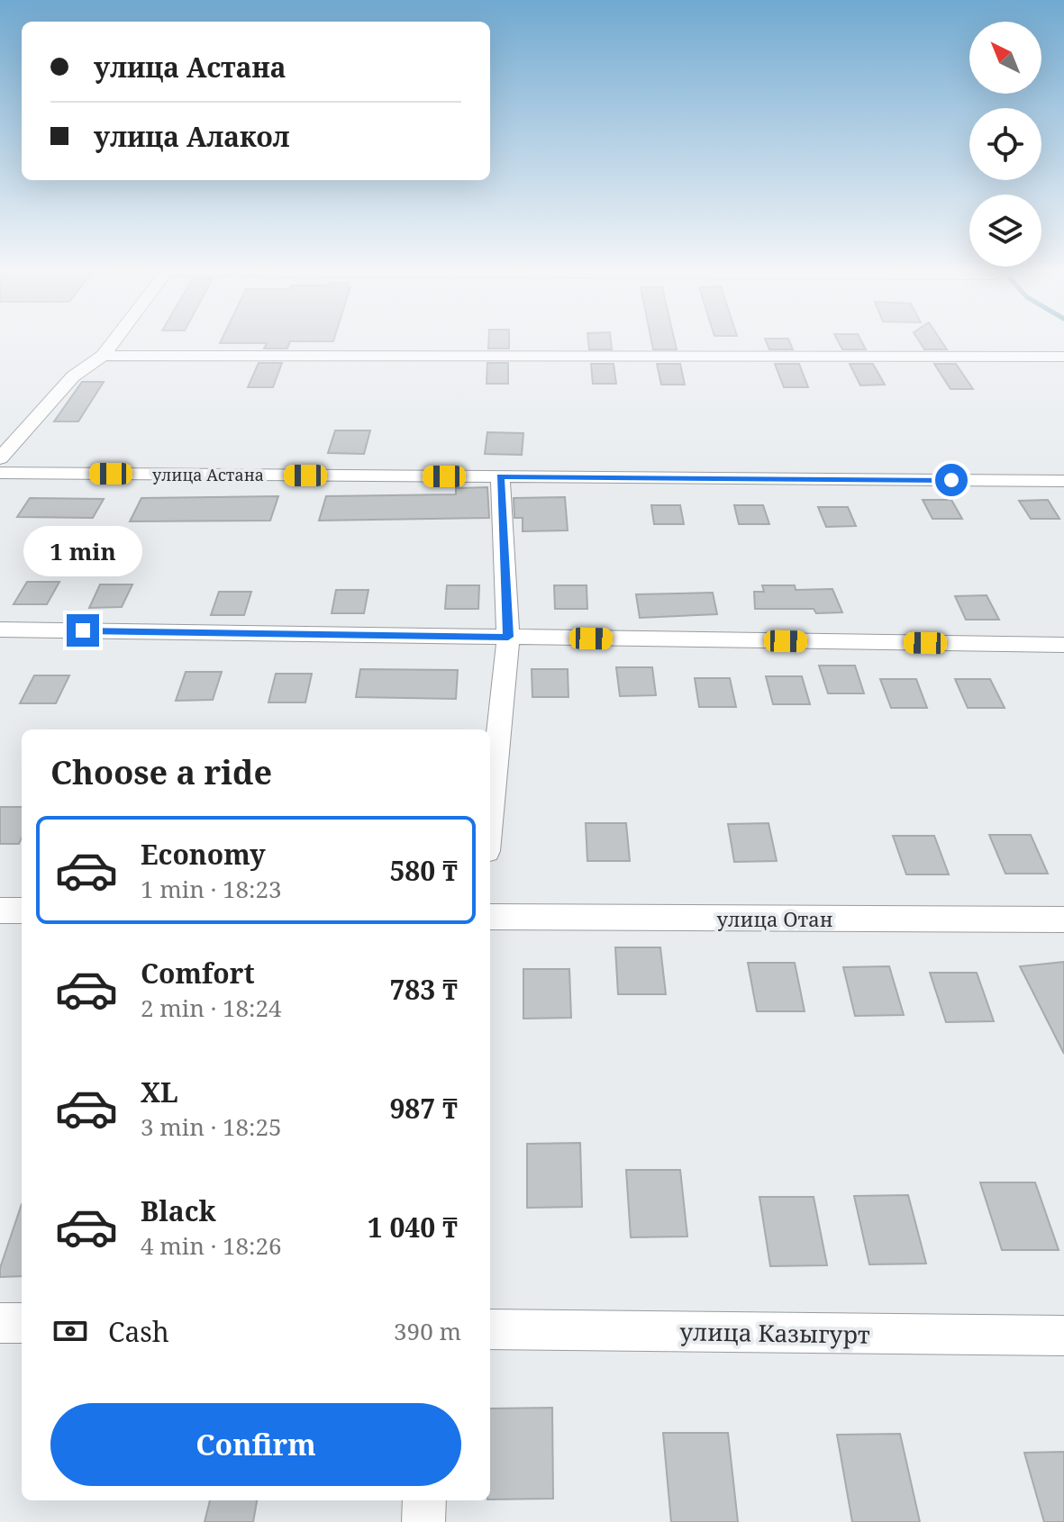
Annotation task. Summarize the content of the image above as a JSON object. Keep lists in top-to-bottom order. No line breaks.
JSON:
{"streets":{"street":["улица Астана","улица Отан","улица Казыгурт"]},"north":"top left","page":{"banner":["улица Астана","улица Алакол"],"bubble":"1 min","heading":"Choose a ride","list":[{"name":"Economy","note":"1 min · 18:23","value":"580 ₸"},{"name":"Comfort","note":"2 min · 18:24","value":"783 ₸"},{"name":"XL","note":"3 min · 18:25","value":"987 ₸"},{"name":"Black","note":"4 min · 18:26","value":"1 040 ₸"}],"pay":["Cash","390 m"],"buttons":"Confirm"}}
